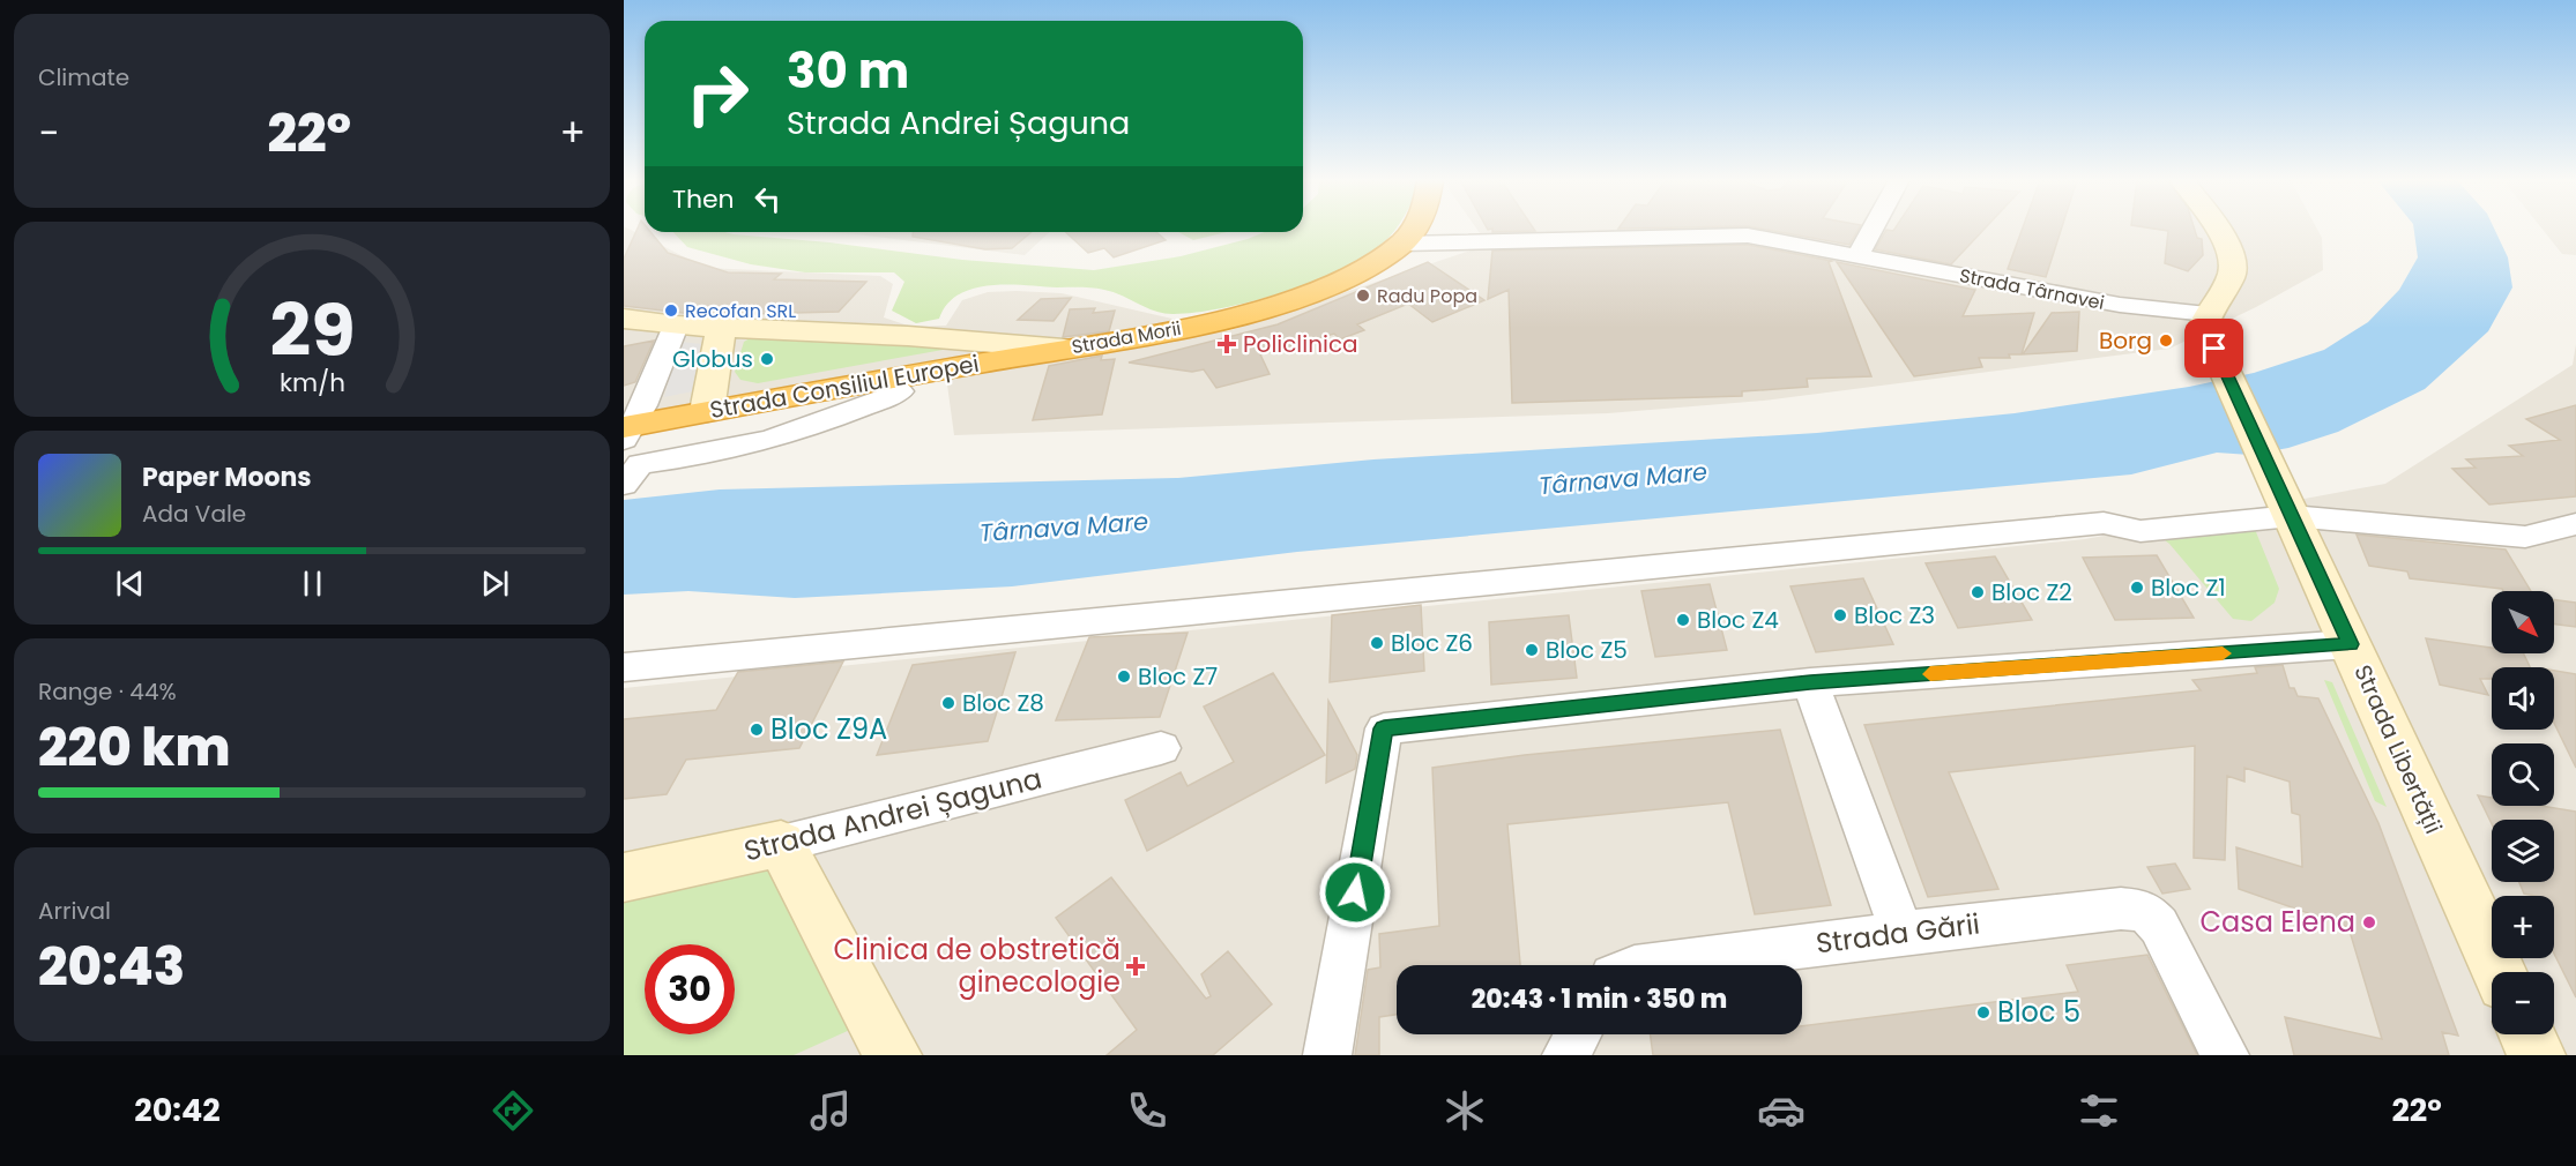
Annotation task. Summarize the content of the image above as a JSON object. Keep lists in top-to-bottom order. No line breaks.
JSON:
{"streets":{"highway":["Strada Morii","Strada Consiliul Europei"],"street":["Strada Târnavei","Strada Libertății","Strada Andrei Șaguna","Strada Gării"]},"crossings":[["Strada Târnavei","Strada Morii"],["Strada Târnavei","Strada Libertății"],["Strada Morii","Strada Consiliul Europei"]],"water":["Târnava Mare"],"places":{"other":["Radu Popa","Recofan SRL","Borg","Globus","Bloc Z1","Bloc Z2","Bloc Z3","Bloc Z4","Bloc Z6","Bloc Z5","Bloc Z7","Bloc Z8","Bloc Z9A","Casa Elena","Bloc 5"],"health":["Policlinica","Clinica de obstretică ginecologie"]},"north":"bottom right","page":{"tile":["Climate",["Range · 44%","220 km"],["Arrival","20:43"]],"turn":["30 m","Strada Andrei Șaguna"],"heat":["−","22°","+"],"then":"Then","song":["Paper Moons","Ada Vale"],"map_buttons":["+","−"],"limit":"30","trip":"20:43 · 1 min · 350 m","tabs":["20:42","22°"],"gauge":["29","km/h"]}}
